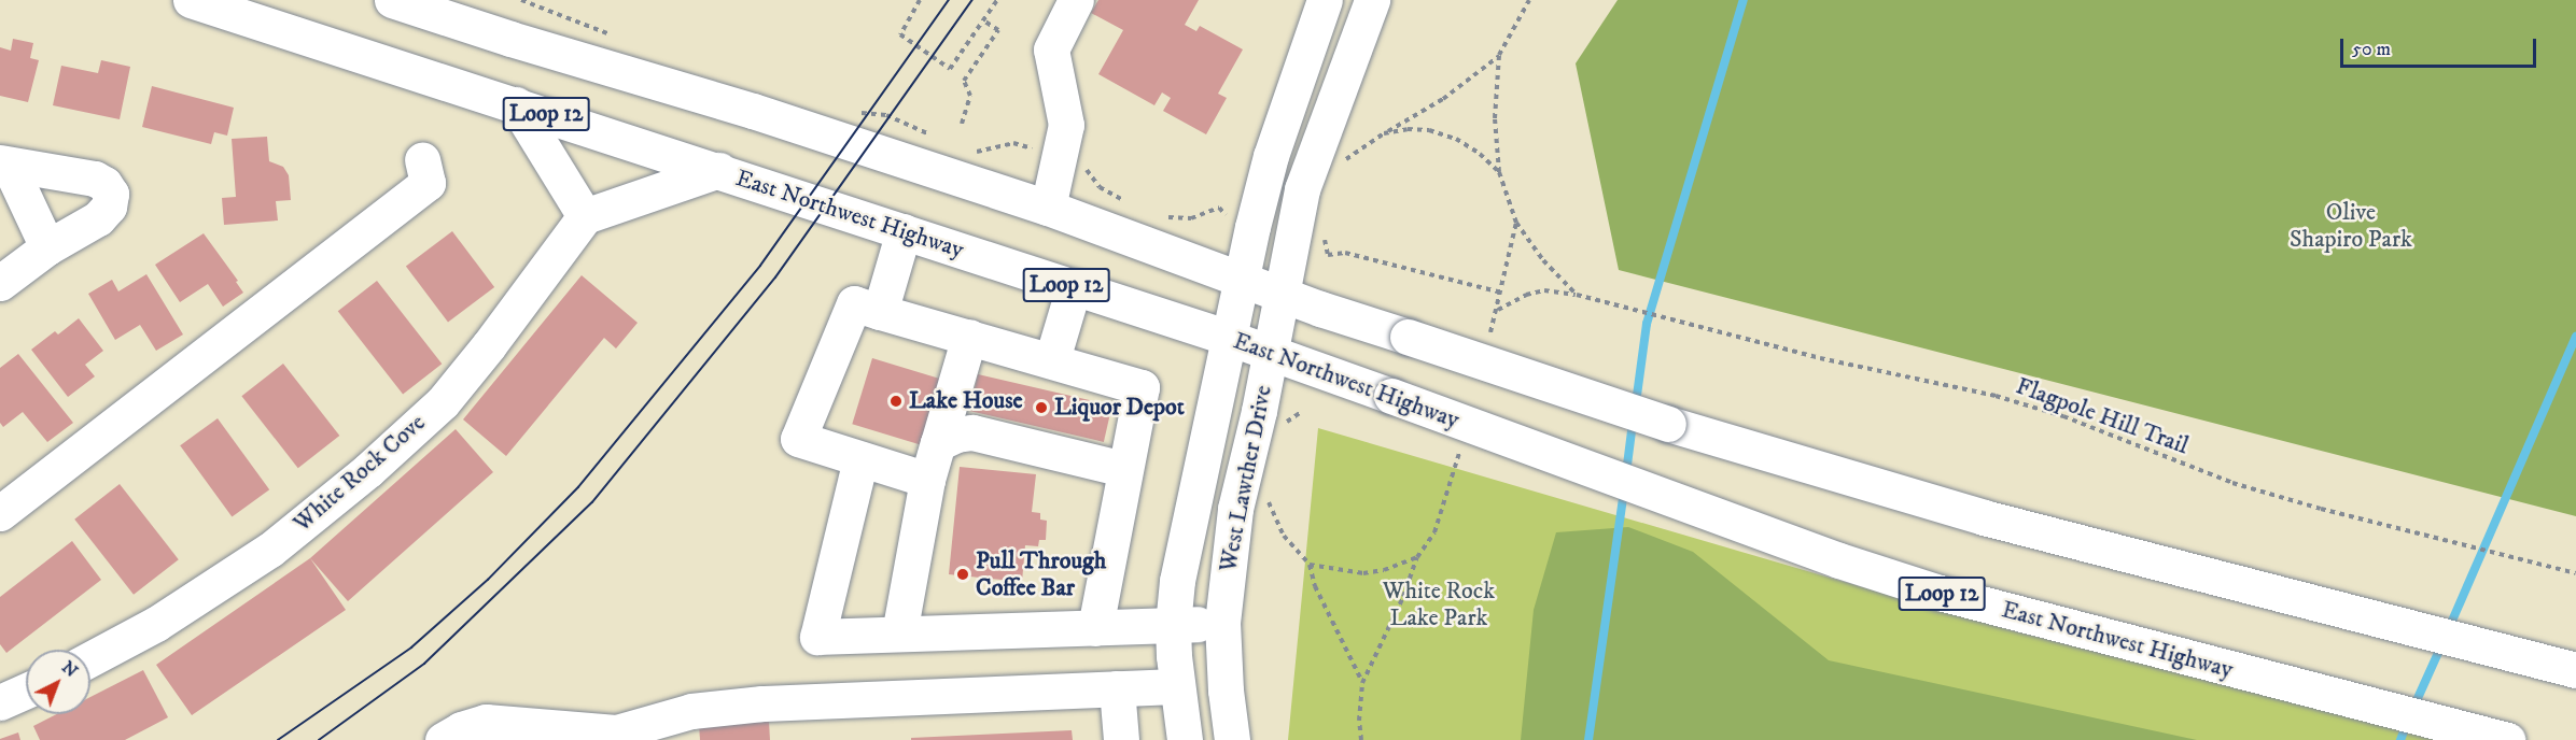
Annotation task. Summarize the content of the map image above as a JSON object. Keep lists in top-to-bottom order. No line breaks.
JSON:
{"streets":{"main road":["Loop 12","East Northwest Highway","White Rock Cove","West Lawther Drive"],"path":["Flagpole Hill Trail"]},"crossings":[["East Northwest Highway","West Lawther Drive"]],"parks":["Olive Shapiro Park","White Rock Lake Park"],"places":["Lake House","Liquor Depot","Pull Through Coffee Bar"],"scale_bar":"50 m","north":"top right"}
